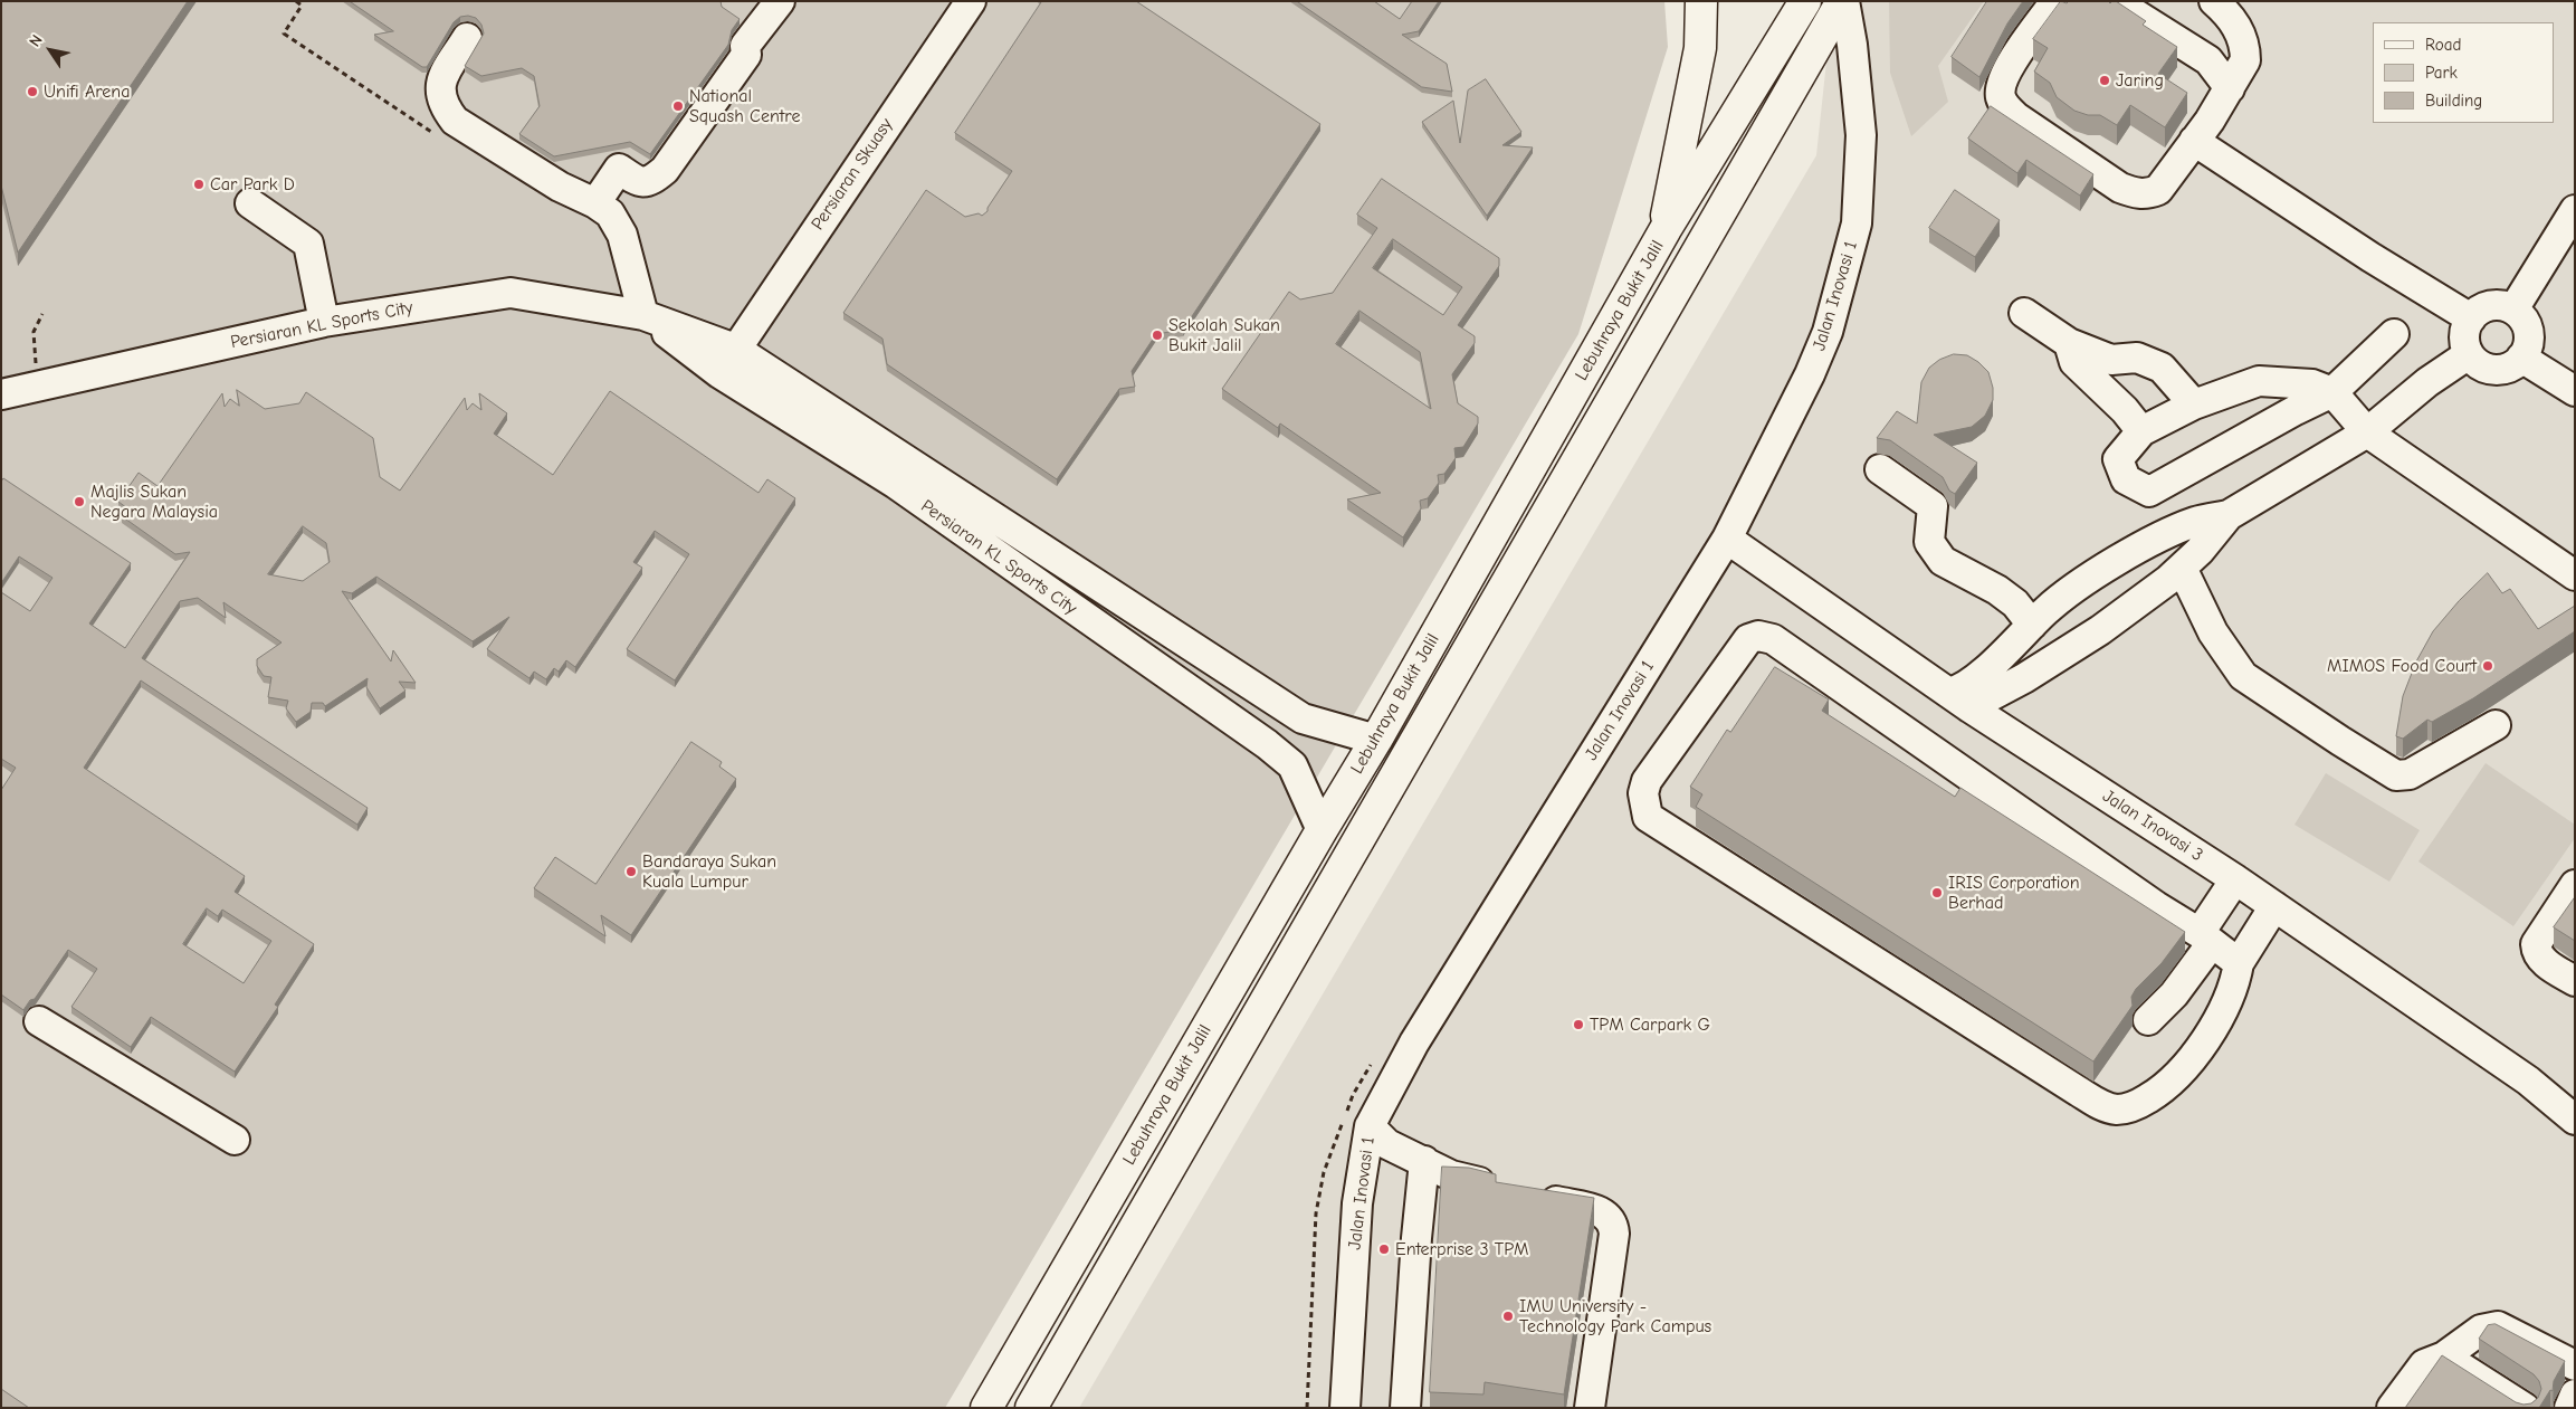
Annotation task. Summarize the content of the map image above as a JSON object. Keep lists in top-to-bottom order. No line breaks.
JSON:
{"streets":{"highway":["Lebuhraya Bukit Jalil"],"street":["Persiaran Skuasy","Jalan Inovasi 1","Persiaran KL Sports City","Jalan Inovasi 3"]},"crossings":[["Persiaran Skuasy","Persiaran KL Sports City"],["Jalan Inovasi 1","Lebuhraya Bukit Jalil"],["Jalan Inovasi 1","Jalan Inovasi 3"],["Lebuhraya Bukit Jalil","Persiaran KL Sports City"]],"places":["Jaring","Unifi Arena","National Squash Centre","Car Park D","Sekolah Sukan Bukit Jalil","Majlis Sukan Negara Malaysia","MIMOS Food Court","Bandaraya Sukan Kuala Lumpur","IRIS Corporation Berhad","TPM Carpark G","Enterprise 3 TPM","IMU University - Technology Park Campus"],"legend":["Road","Park","Building"],"north":"top left"}
